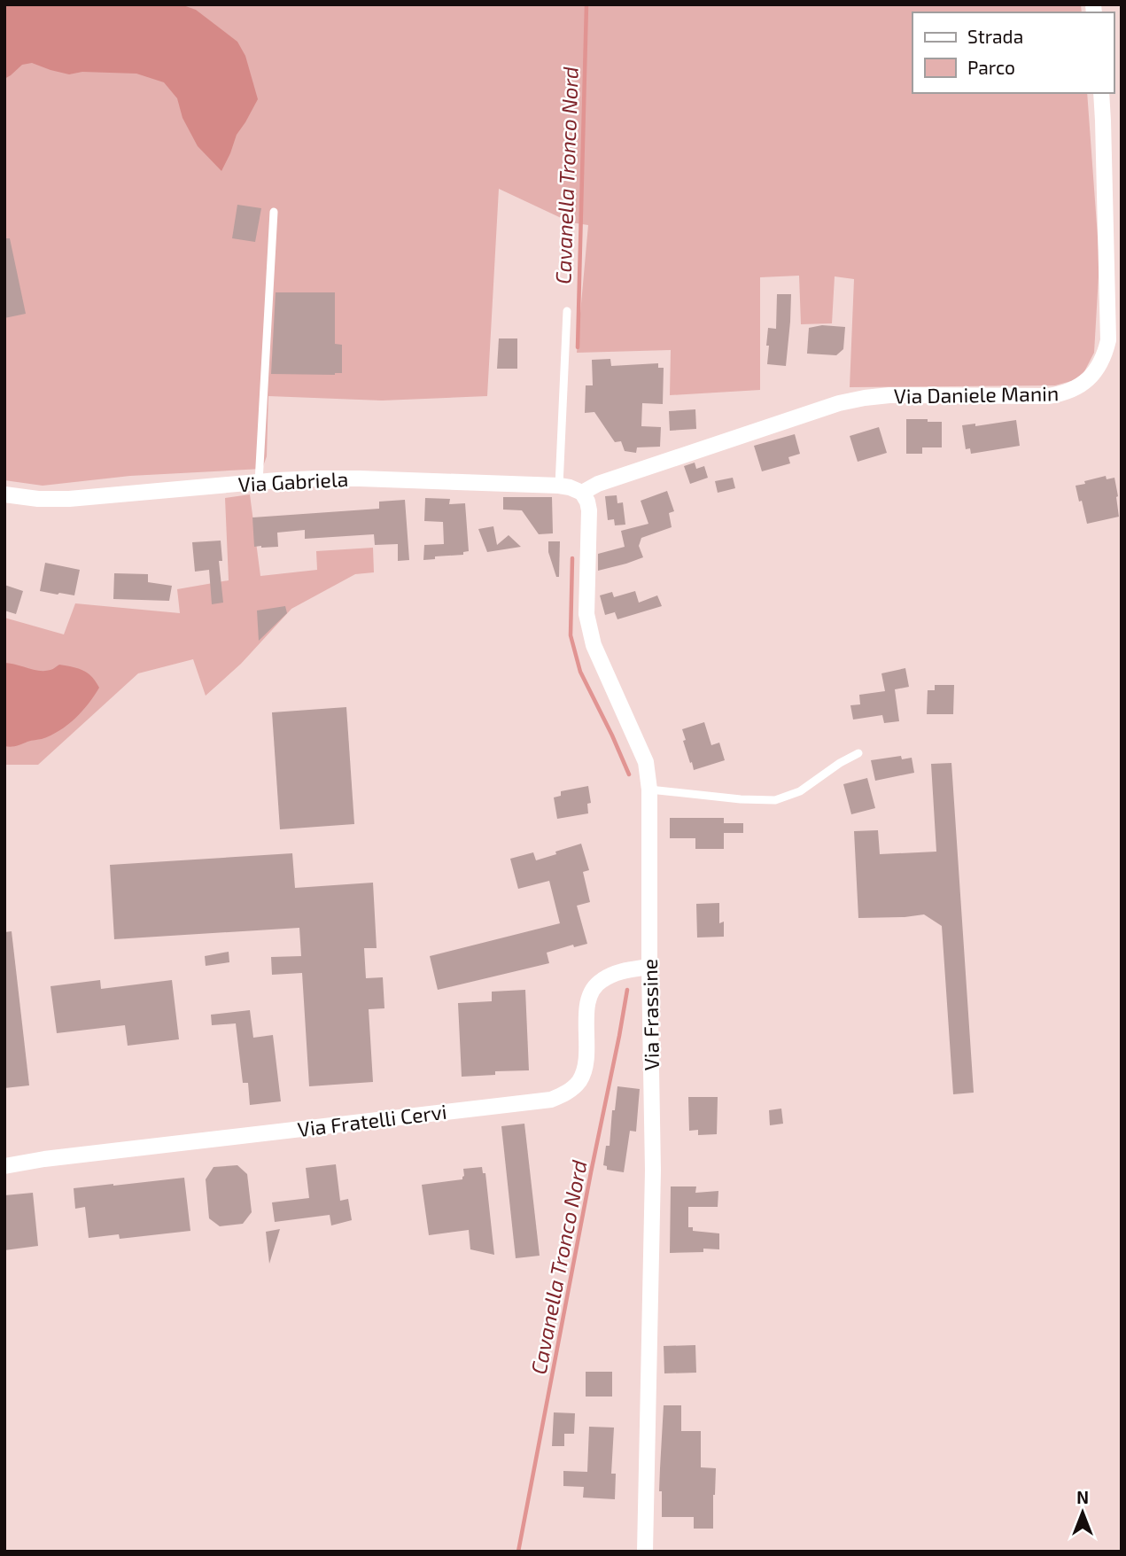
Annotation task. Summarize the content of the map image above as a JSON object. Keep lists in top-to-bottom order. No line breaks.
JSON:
{"streets":{"street":["Via Daniele Manin","Via Gabriela","Via Frassine","Via Fratelli Cervi"]},"crossings":[["Via Daniele Manin","Via Gabriela"],["Via Daniele Manin","Via Frassine"],["Via Gabriela","Via Frassine"],["Via Frassine","Via Fratelli Cervi"]],"water":["Cavanella Tronco Nord"],"legend":["Strada","Parco"],"north":"top"}
